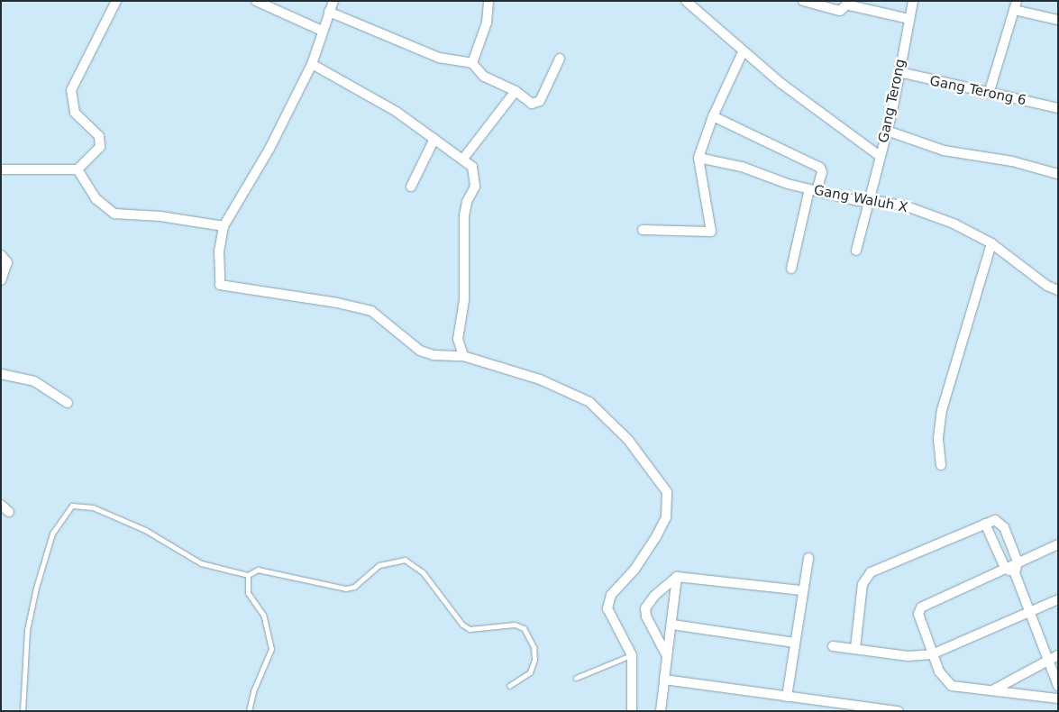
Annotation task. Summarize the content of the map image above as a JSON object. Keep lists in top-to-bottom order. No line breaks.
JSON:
{"streets":{"street":["Gang Terong 6","Gang Terong","Gang Waluh X"]},"crossings":[["Gang Terong 6","Gang Terong"],["Gang Terong","Gang Waluh X"]]}
